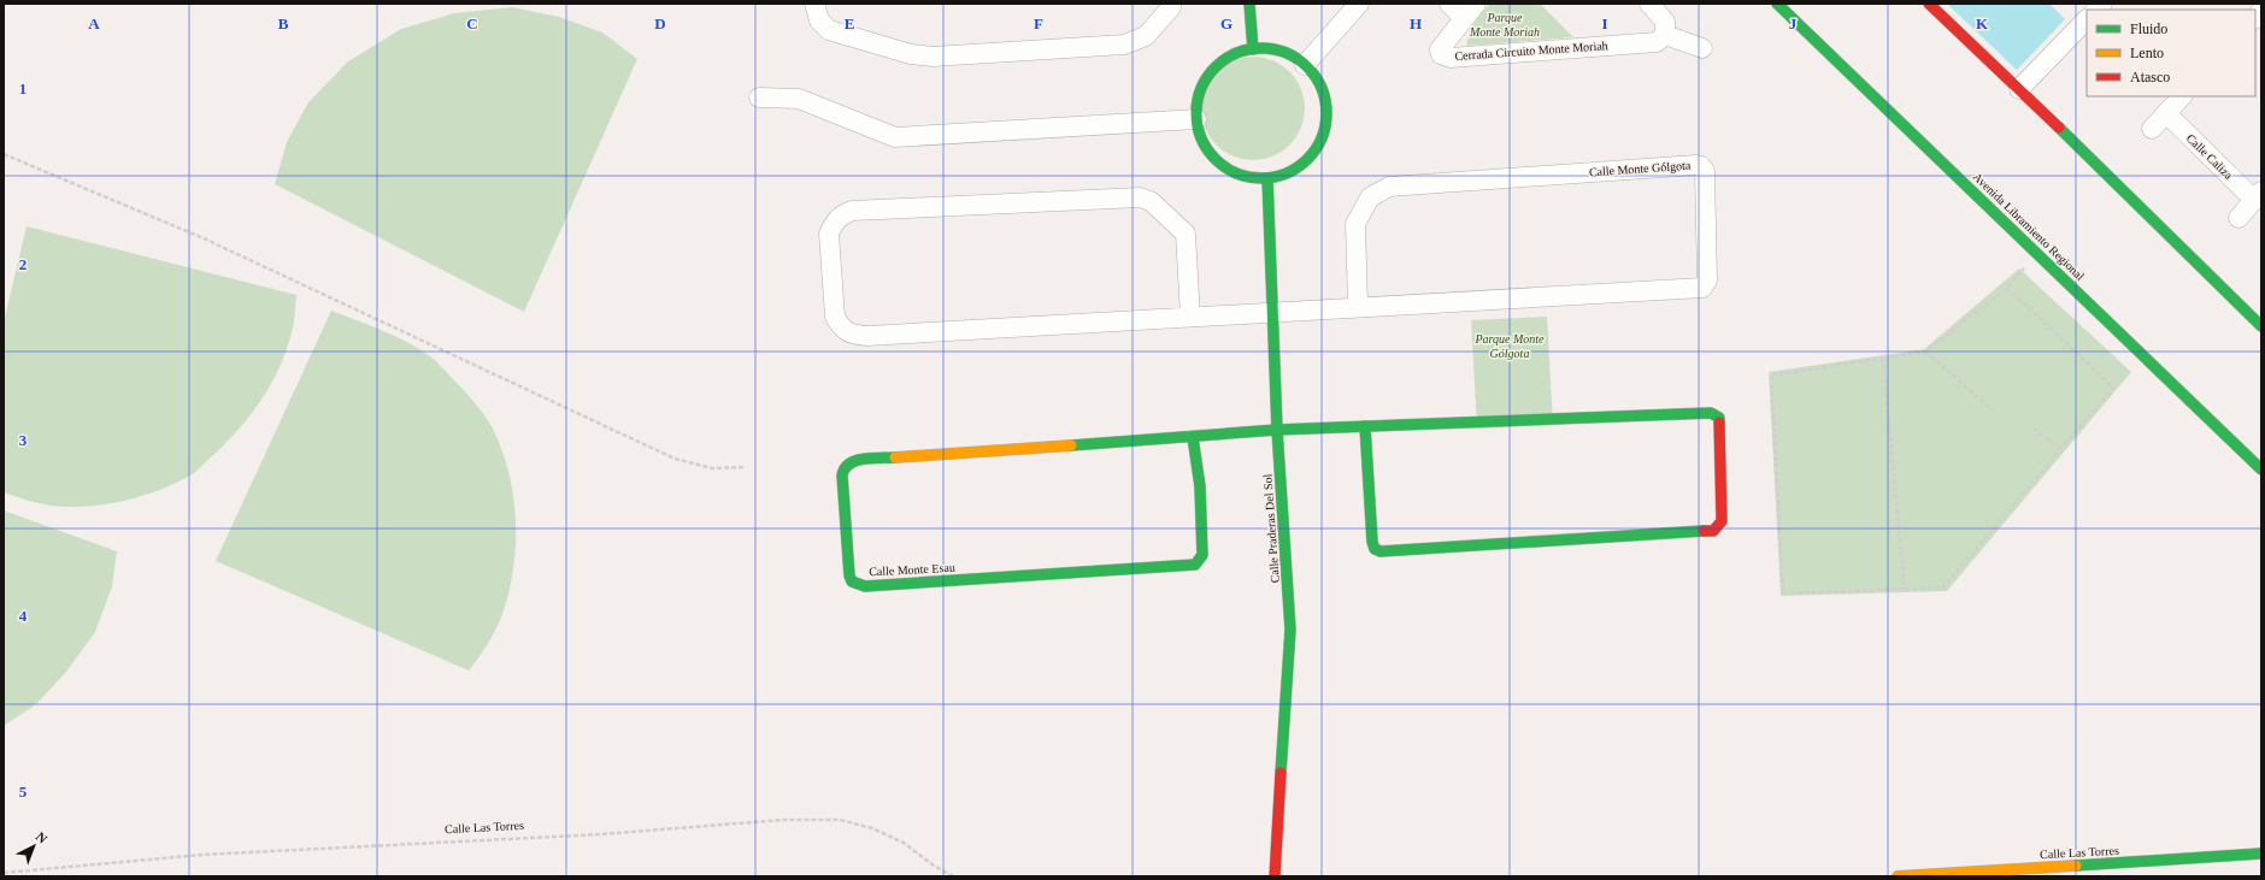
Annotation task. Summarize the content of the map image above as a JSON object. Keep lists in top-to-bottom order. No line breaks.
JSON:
{"streets":{"street":["Cerrada Circuito Monte Moriah","Calle Caliza","Calle Monte Gólgota","Avenida Libramiento Regional","Calle Praderas Del Sol","Calle Monte Esau","Calle Las Torres"]},"crossings":[["Calle Monte Gólgota","Calle Praderas Del Sol"],["Calle Praderas Del Sol","Calle Monte Esau"]],"parks":["Parque Monte Moriah","Parque Monte Gólgota"],"legend":["Fluido","Lento","Atasco"],"north":"top right","grid":{"columns":["A","B","C","D","E","F","G","H","I","J","K"],"rows":["1","2","3","4","5"]}}
